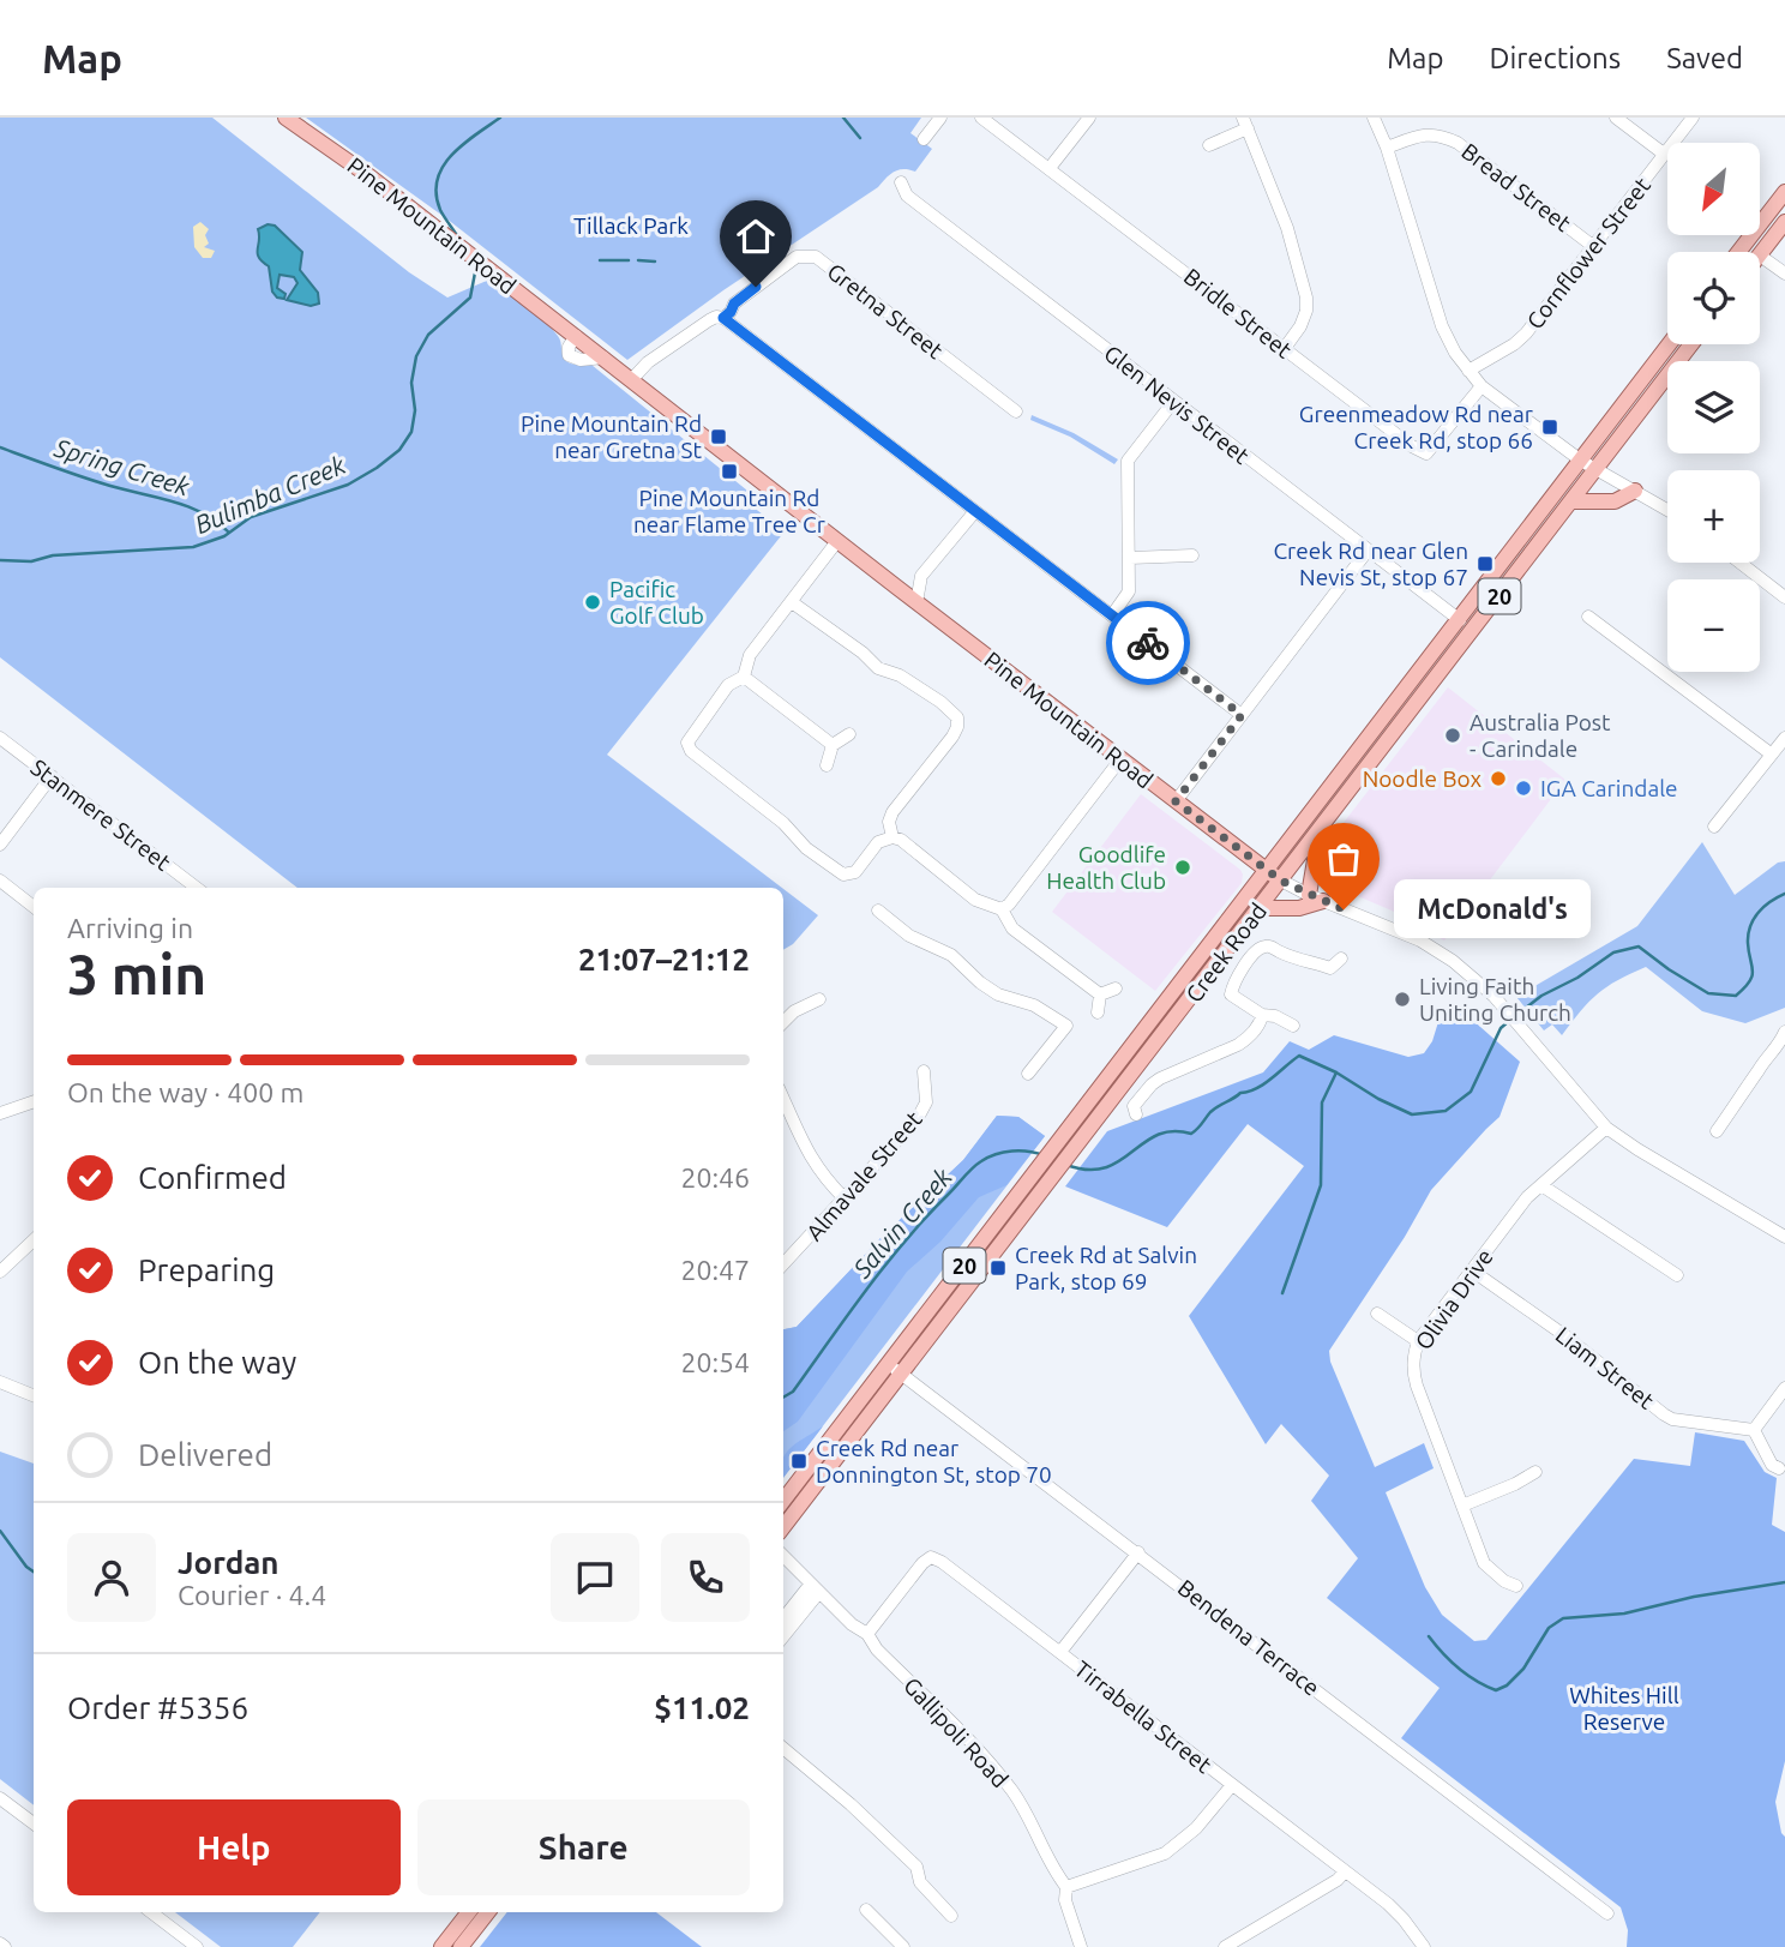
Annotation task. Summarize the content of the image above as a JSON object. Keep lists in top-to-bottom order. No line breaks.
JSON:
{"streets":{"main road":["Pine Mountain Road","20","Creek Road"],"street":["Bread Street","Cornflower Street","Gretna Street","Bridle Street","Glen Nevis Street","Stanmere Street","Almavale Street","Olivia Drive","Liam Street","Bendena Terrace","Tirrabella Street","Gallipoli Road"]},"crossings":[["Bread Street","Cornflower Street"],["Pine Mountain Road","Gretna Street"],["Pine Mountain Road","Creek Road"],["Pine Mountain Road","Olivia Drive"],["Glen Nevis Street","Creek Road"],["Creek Road","Bendena Terrace"],["Olivia Drive","Liam Street"],["Tirrabella Street","Gallipoli Road"]],"water":["Spring Creek","Bulimba Creek","Salvin Creek"],"parks":["Tillack Park","Whites Hill Reserve"],"places":{"transit":["Greenmeadow Rd near Creek Rd, stop 66","Pine Mountain Rd near Gretna St","Pine Mountain Rd near Flame Tree Cr","Creek Rd near Glen Nevis St, stop 67","Creek Rd at Salvin Park, stop 69","Creek Rd near Donnington St, stop 70"],"other":["Pacific Golf Club","Australia Post - Carindale","Noodle Box","IGA Carindale","Goodlife Health Club","McDonald's","Living Faith Uniting Church"]},"north":"bottom left","page":{"header":"Map","nav":["Map","Directions","Saved"],"map_buttons":["+","−"],"bubble":"McDonald's","heading":["3 min","Arriving in","21:07–21:12"],"panel":["Jordan","Courier · 4.4","Order #5356","$11.02"],"bar":"On the way · 400 m","list":[["Confirmed","20:46"],["Preparing","20:47"],["On the way","20:54"],"Delivered"],"buttons":["Help","Share"]}}
